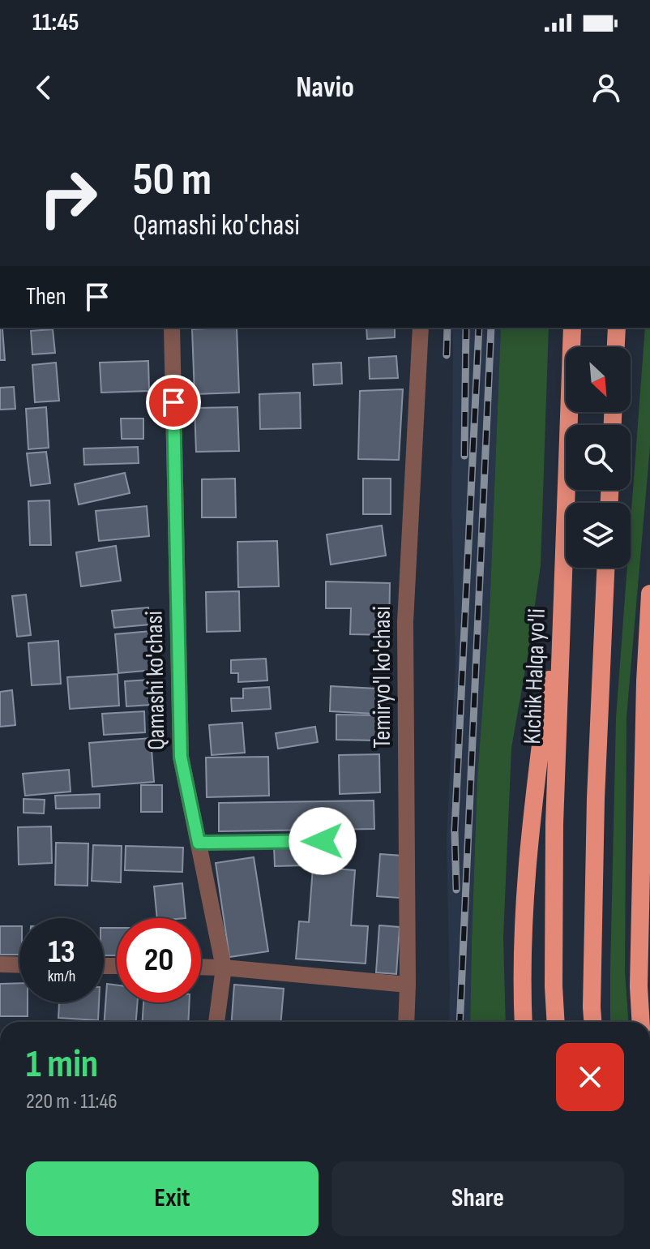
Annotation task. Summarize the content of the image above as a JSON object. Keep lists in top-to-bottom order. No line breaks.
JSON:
{"streets":{"highway":["Kichik Halqa yo'li"],"street":["Temiryo'l ko'chasi","Qamashi ko'chasi"]},"north":"bottom right","page":{"status":"11:45","header":"Navio","turn":["50 m","Qamashi ko'chasi"],"then":"Then","speed":"13 km/h","limit":"20","heading":["1 min","220 m · 11:46"],"buttons":["Exit","Share"]}}
